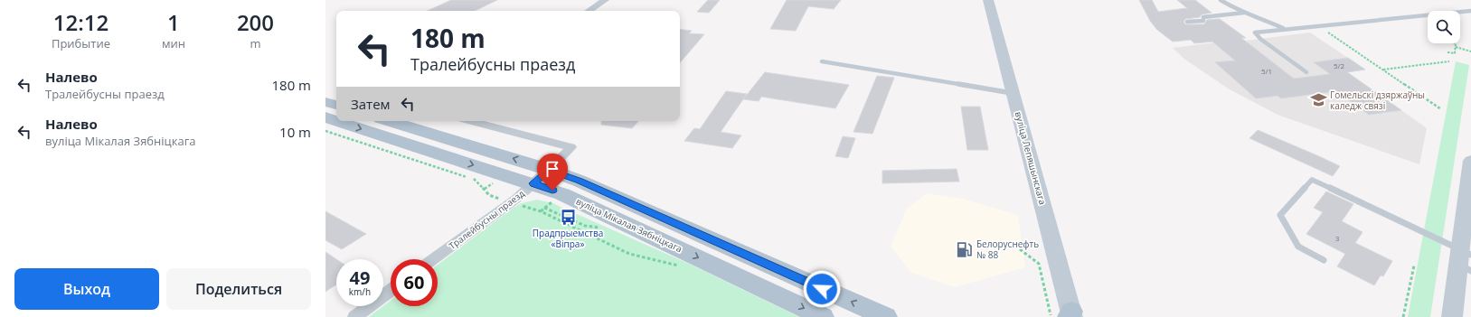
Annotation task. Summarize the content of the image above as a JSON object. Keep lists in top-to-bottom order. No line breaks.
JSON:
{"streets":{"main road":["вуліца Лепяшынскага","вуліца Мікалая Зябніцкага"],"street":["Тралейбусны праезд"]},"crossings":[["Тралейбусны праезд","вуліца Мікалая Зябніцкага"]],"places":{"school or university":["Гомельскі дзяржаўны каледж связі"],"bus stop":["Прадпрыемства «Віпра»"],"fuel station":["Белоруснефть № 88"]},"house_numbers":["5/2","5/1","3"],"page":{"eta":["12:12","Прибытие","1","мин","200","m"],"turn":["180 m","Тралейбусны праезд"],"list":[{"name":"Налево","note":"Тралейбусны праезд","value":"180 m"},{"name":"Налево","note":"вуліца Мікалая Зябніцкага","value":"10 m"}],"then":"Затем","speed":"49 km/h","limit":"60","buttons":["Выход","Поделиться"]}}
